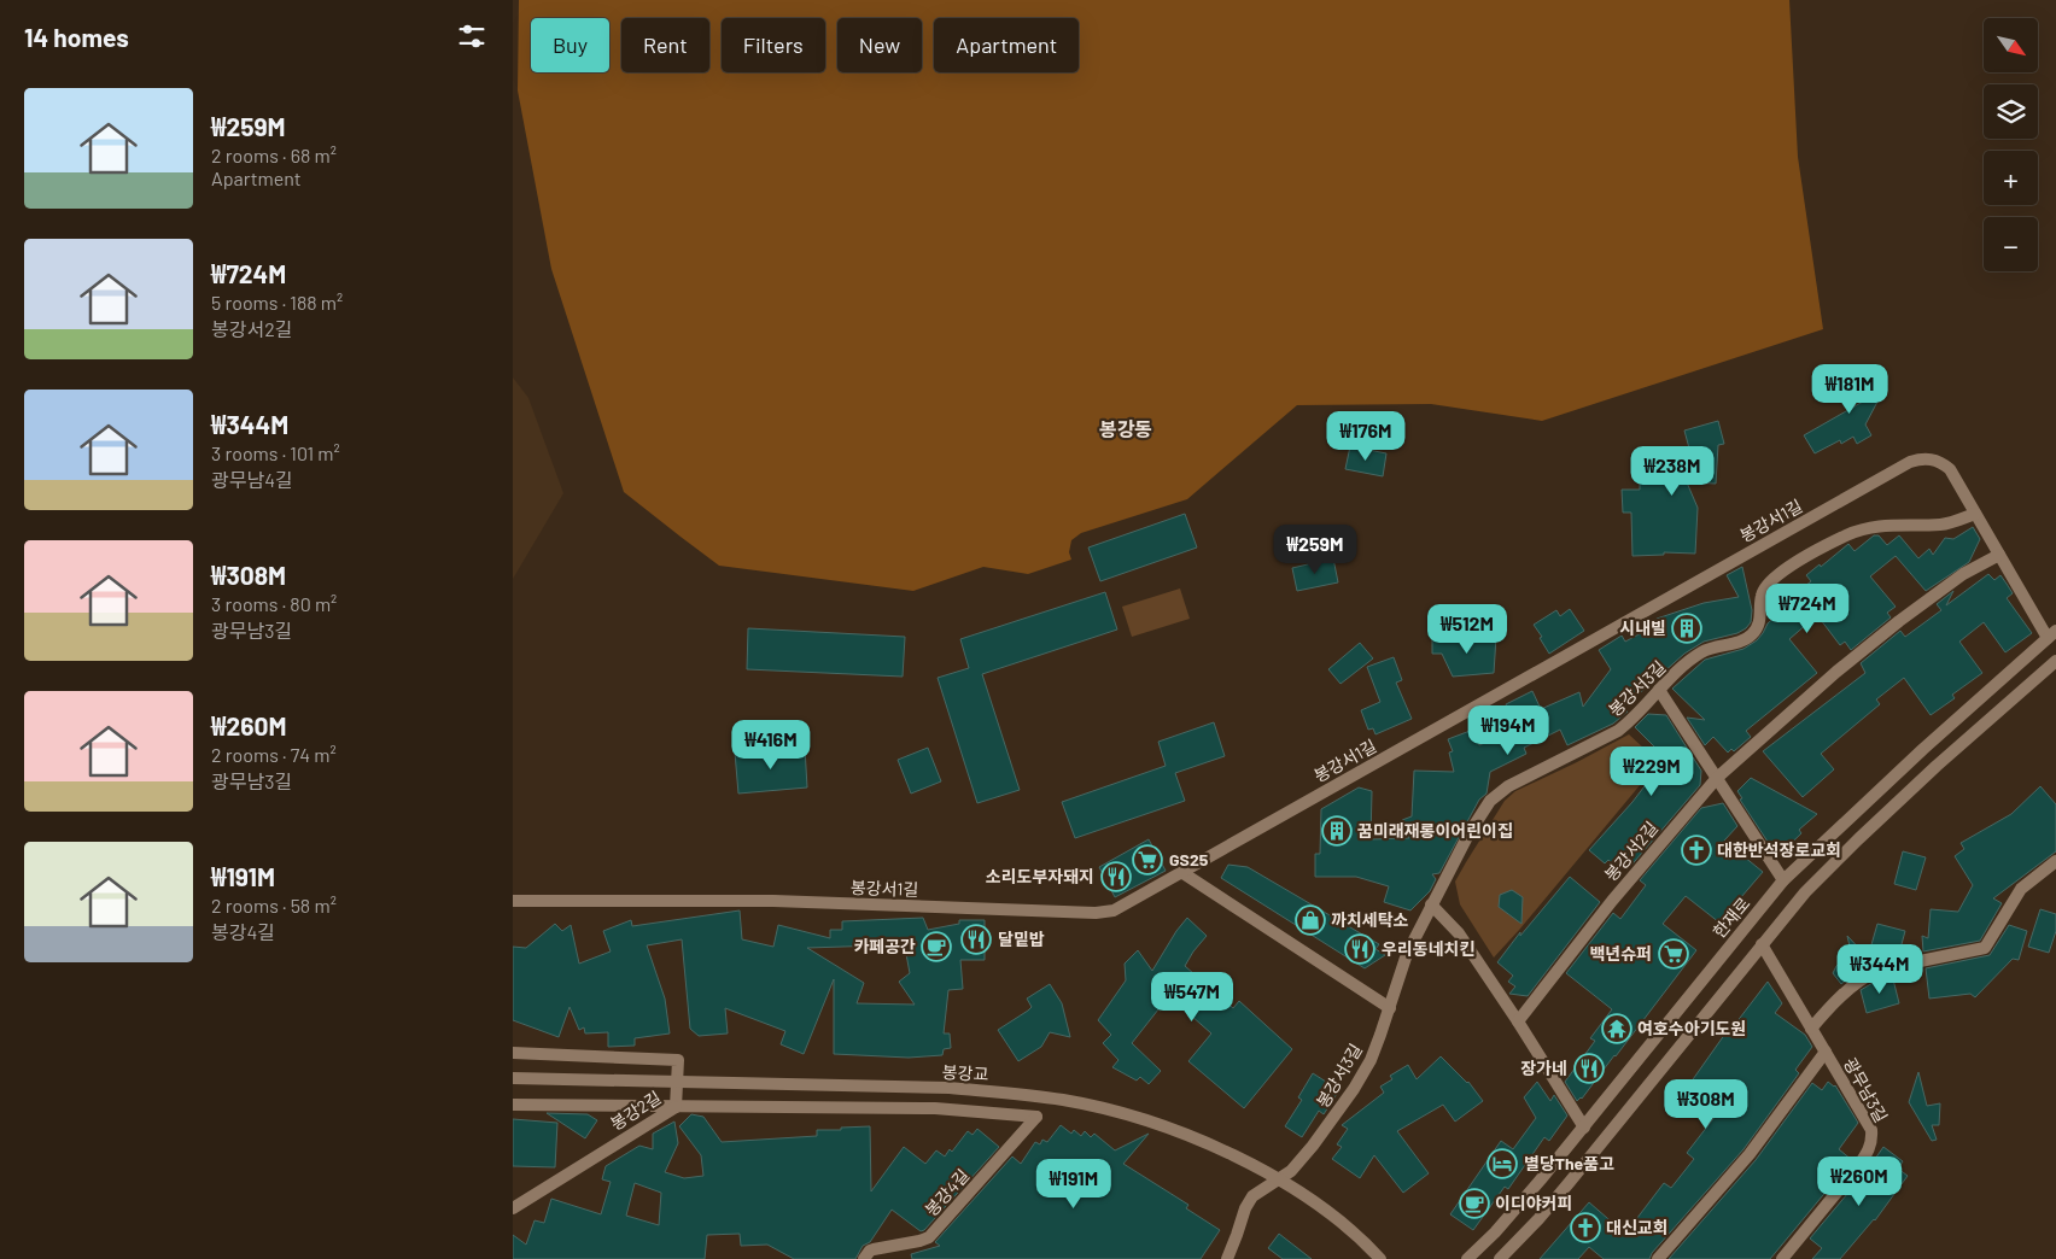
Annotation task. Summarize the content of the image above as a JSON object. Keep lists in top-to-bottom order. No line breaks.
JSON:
{"streets":{"street":["봉강서1길","봉강서3길","봉강서2길","한재로","봉강교","광무남3길","봉강2길","봉강4길"]},"crossings":[["봉강서1길","봉강서3길"],["봉강서1길","봉강서2길"],["봉강서1길","한재로"],["봉강2길","봉강4길"]],"districts":["봉강동"],"places":{"building":["시내빌","꿈미래재롱이어린이집"],"church":["대한반석장로교회","대신교회"],"supermarket":["GS25","백년슈퍼"],"restaurant":["소리도부자돼지","달밑밥","우리동네치킨","장가네"],"shop":["까치세탁소"],"cafe":["카페공간","이디야커피"],"temple":["여호수아기도원"],"hotel":["별당The품고"]},"north":"bottom right","page":{"heading":"14 homes","map_buttons":["+","−"],"chip":["Buy","Rent","Filters","New","Apartment"],"list":[{"name":"₩259M","note":"2 rooms · 68 m² · Apartment"},{"name":"₩724M","note":"5 rooms · 188 m² · 봉강서2길"},{"name":"₩344M","note":"3 rooms · 101 m² · 광무남4길"},{"name":"₩308M","note":"3 rooms · 80 m² · 광무남3길"},{"name":"₩260M","note":"2 rooms · 74 m² · 광무남3길"},{"name":"₩191M","note":"2 rooms · 58 m² · 봉강4길"}],"price":["₩181M","₩176M","₩238M","₩259M","₩724M","₩512M","₩194M","₩416M","₩229M","₩344M","₩547M","₩308M","₩260M","₩191M"]}}
